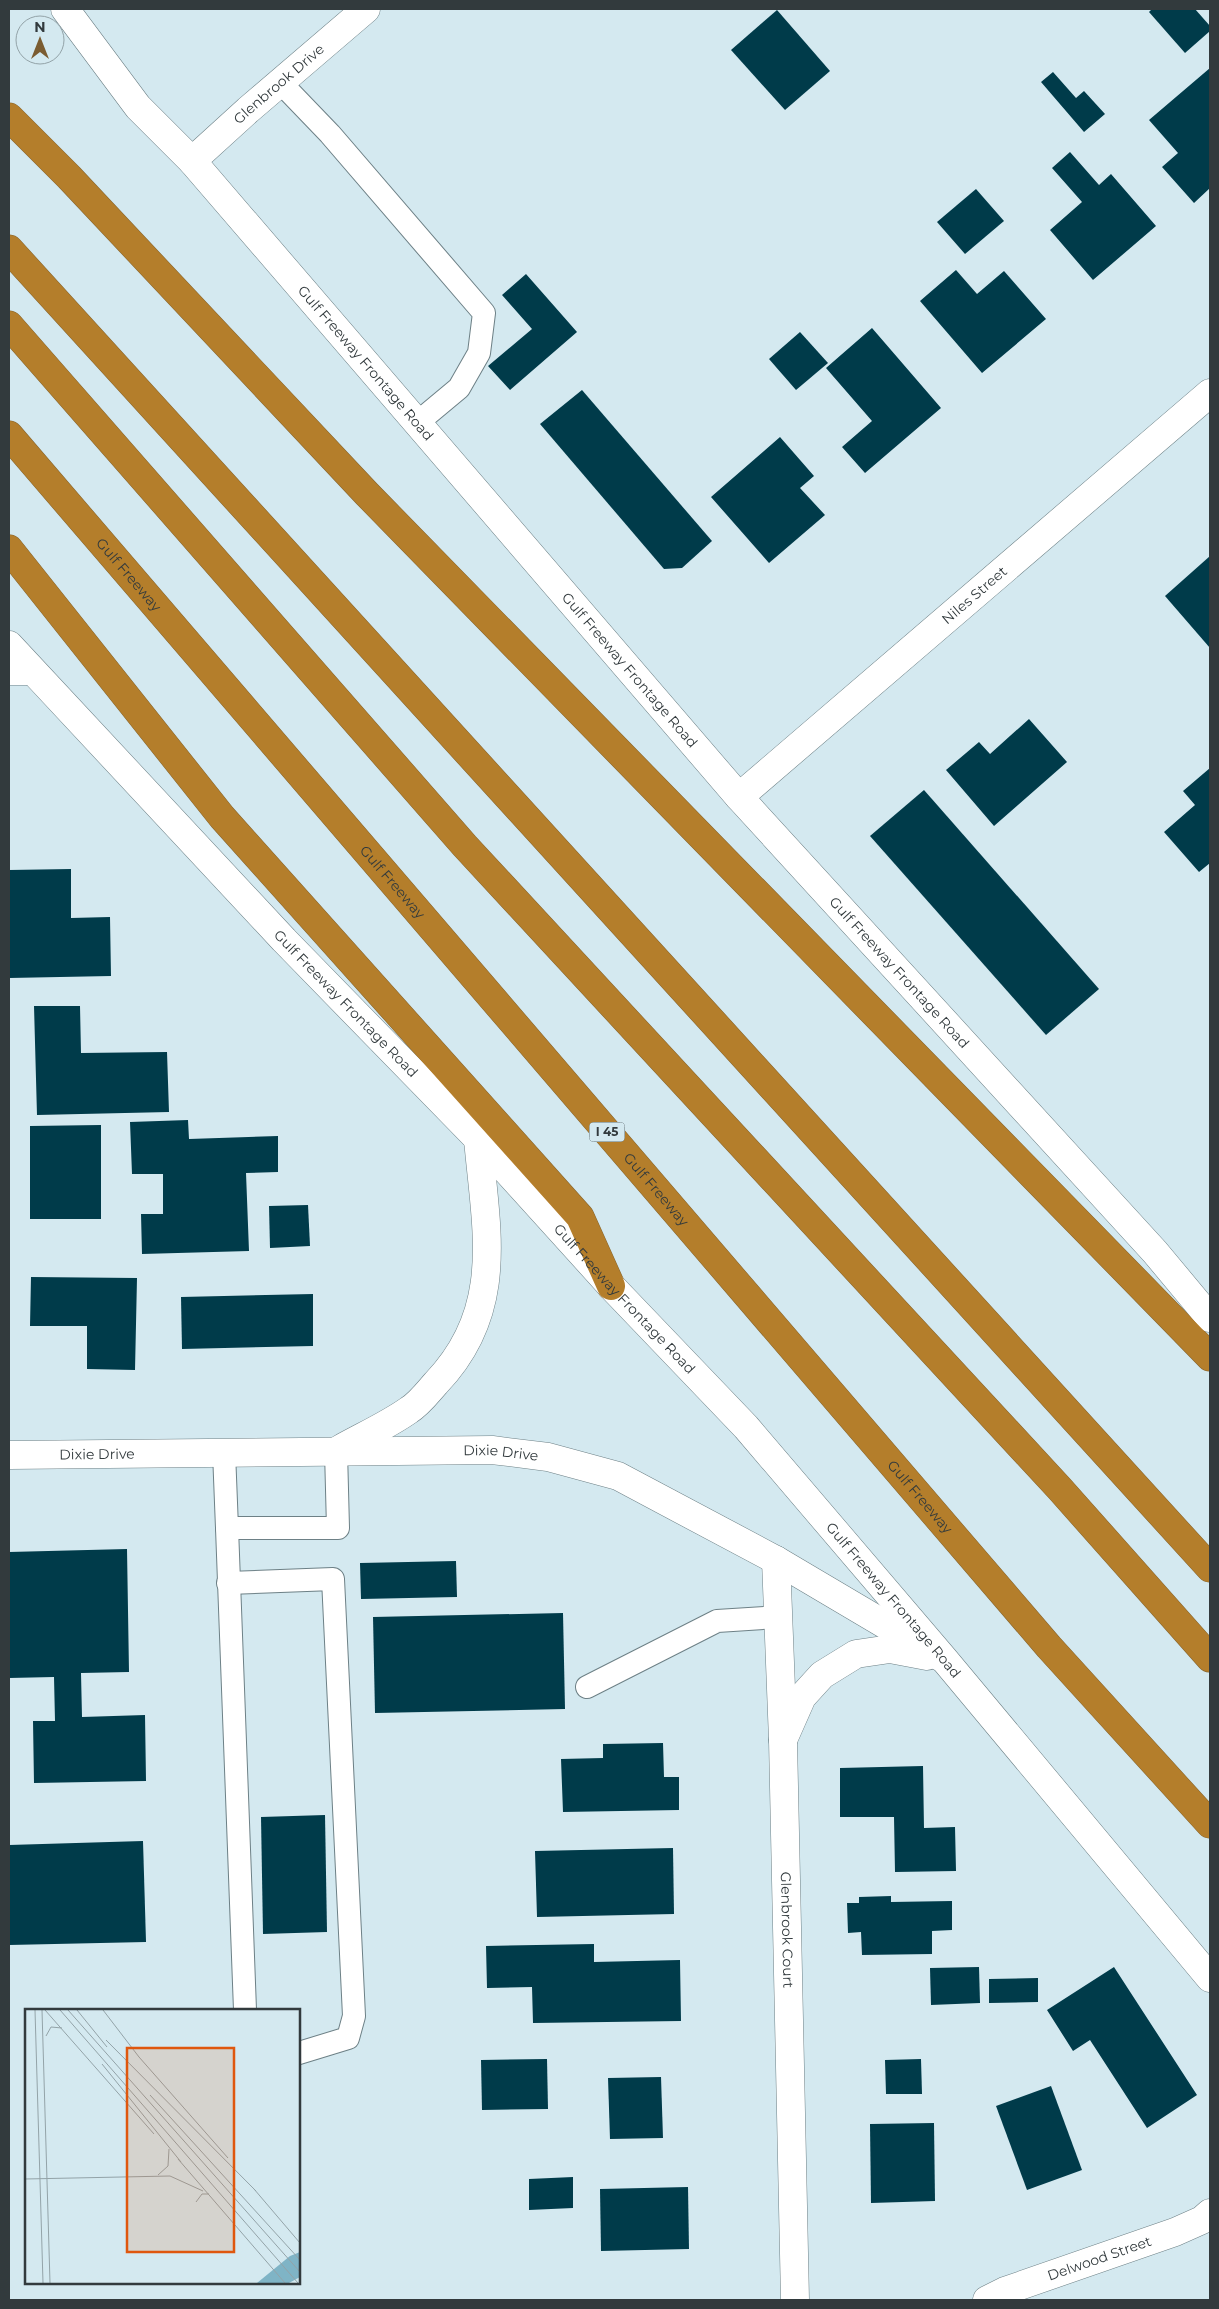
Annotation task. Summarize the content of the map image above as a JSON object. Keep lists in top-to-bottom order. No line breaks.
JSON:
{"streets":{"highway":["Gulf Freeway","I 45"],"main road":["Glenbrook Drive","Gulf Freeway Frontage Road","Niles Street","Dixie Drive","Glenbrook Court","Delwood Street"]},"crossings":[["Glenbrook Drive","Gulf Freeway Frontage Road"],["Gulf Freeway Frontage Road","Niles Street"],["Gulf Freeway Frontage Road","Dixie Drive"],["Dixie Drive","Glenbrook Court"]],"north":"top"}
